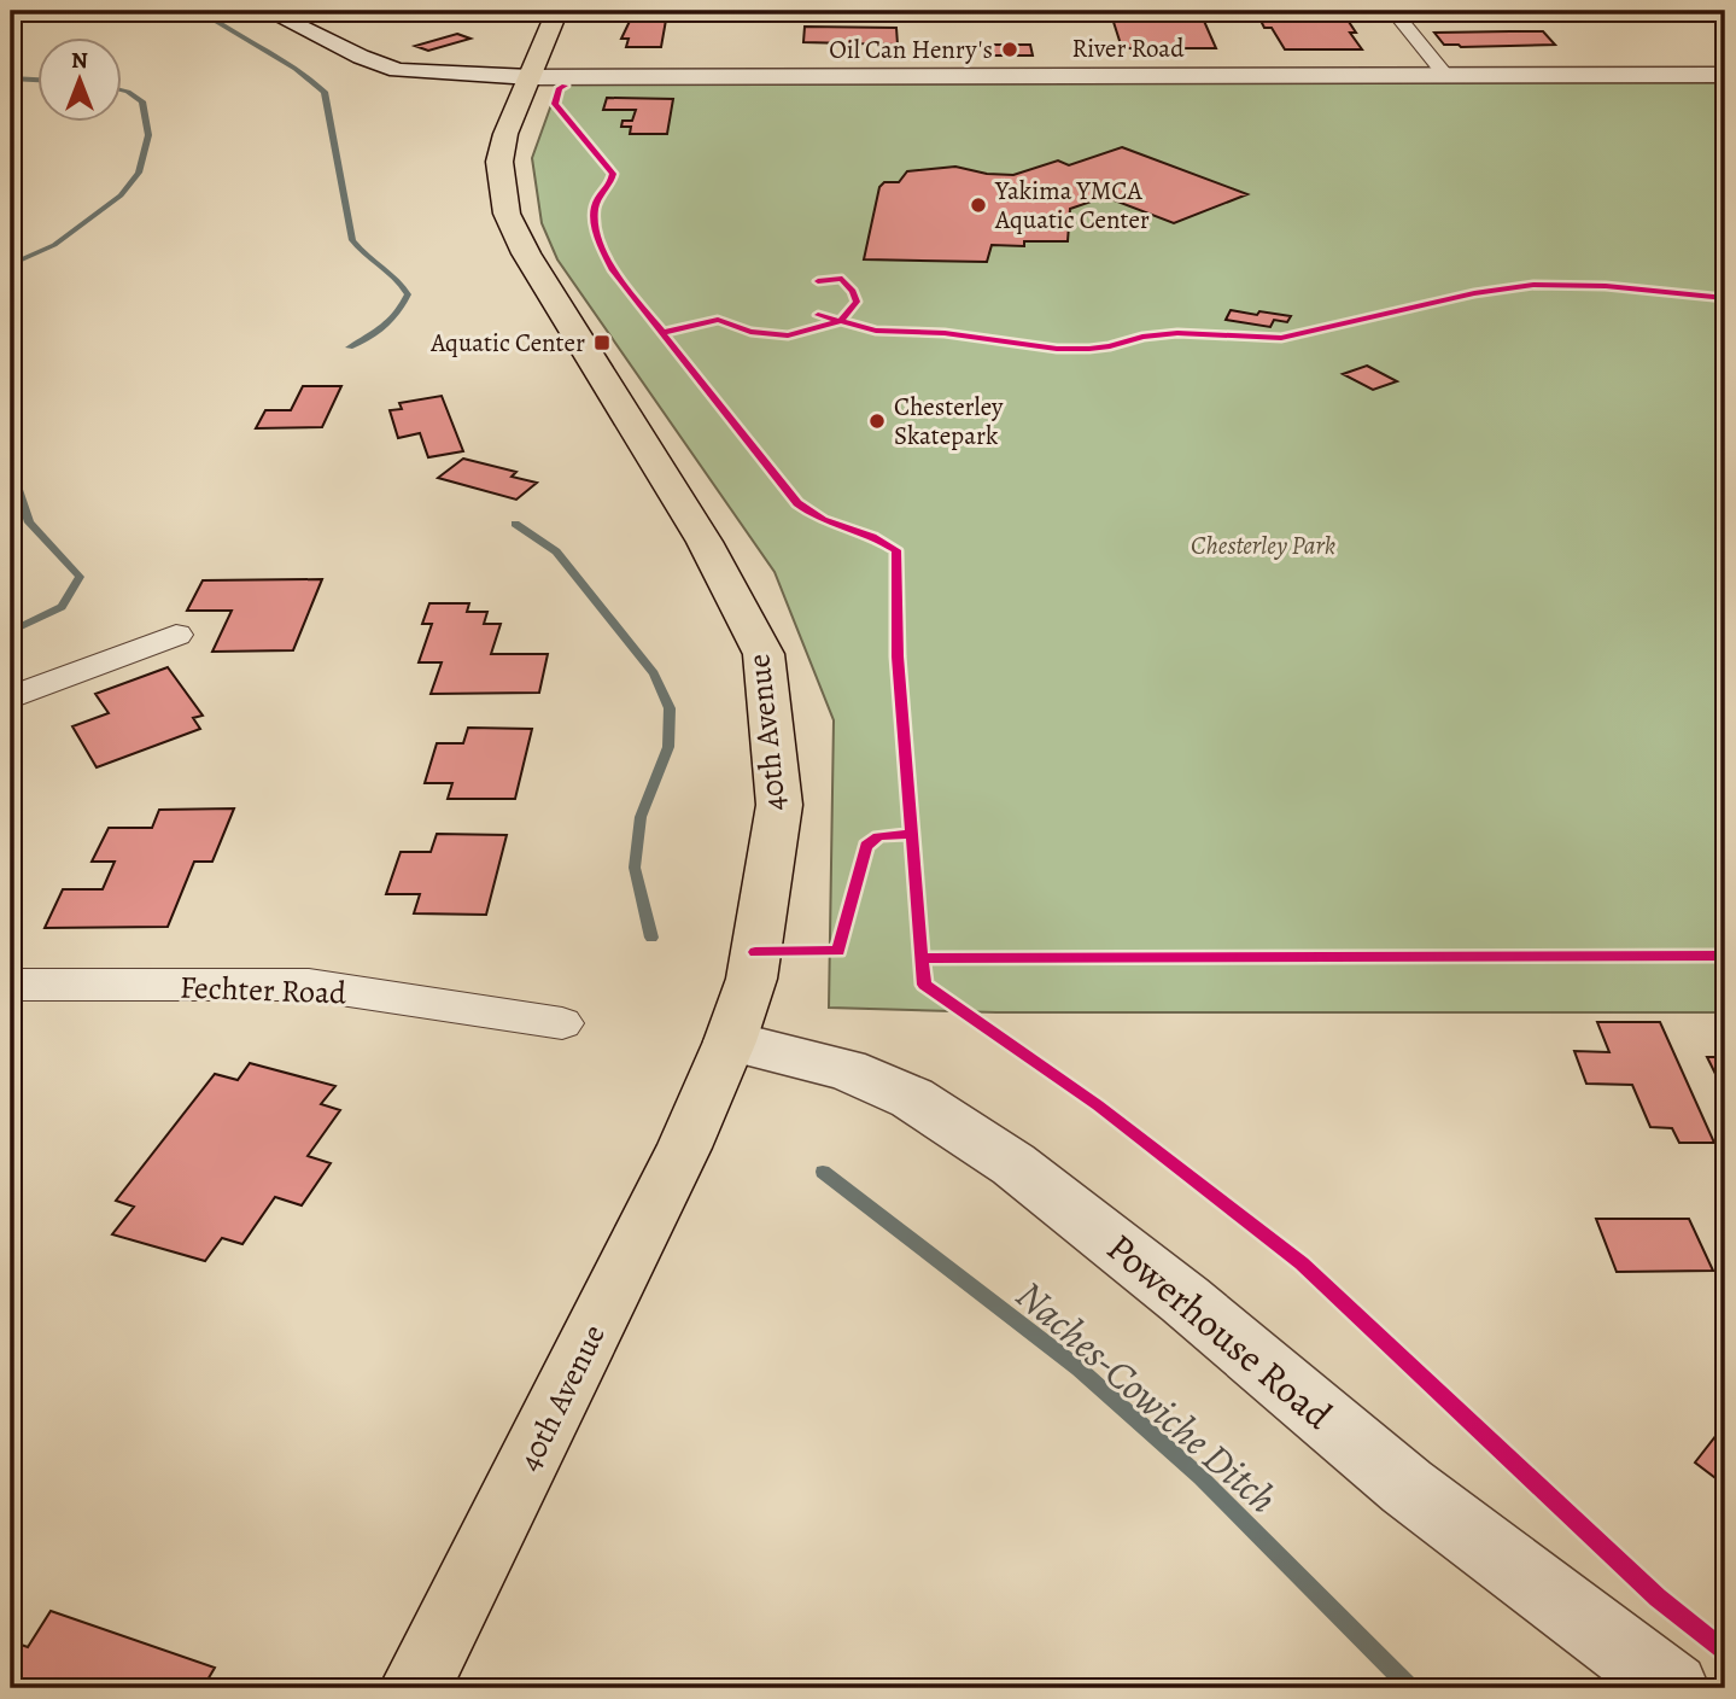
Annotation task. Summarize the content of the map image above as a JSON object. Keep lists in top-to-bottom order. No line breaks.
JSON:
{"streets":{"main road":["40th Avenue"],"street":["River Road","Fechter Road","Powerhouse Road"]},"crossings":[["River Road","40th Avenue"],["40th Avenue","Powerhouse Road"]],"water":["Naches-Cowiche Ditch"],"parks":["Chesterley Park"],"places":{"other":["Oil Can Henry's","Yakima YMCA Aquatic Center","Chesterley Skatepark"],"transit":["Aquatic Center"]},"north":"top"}
